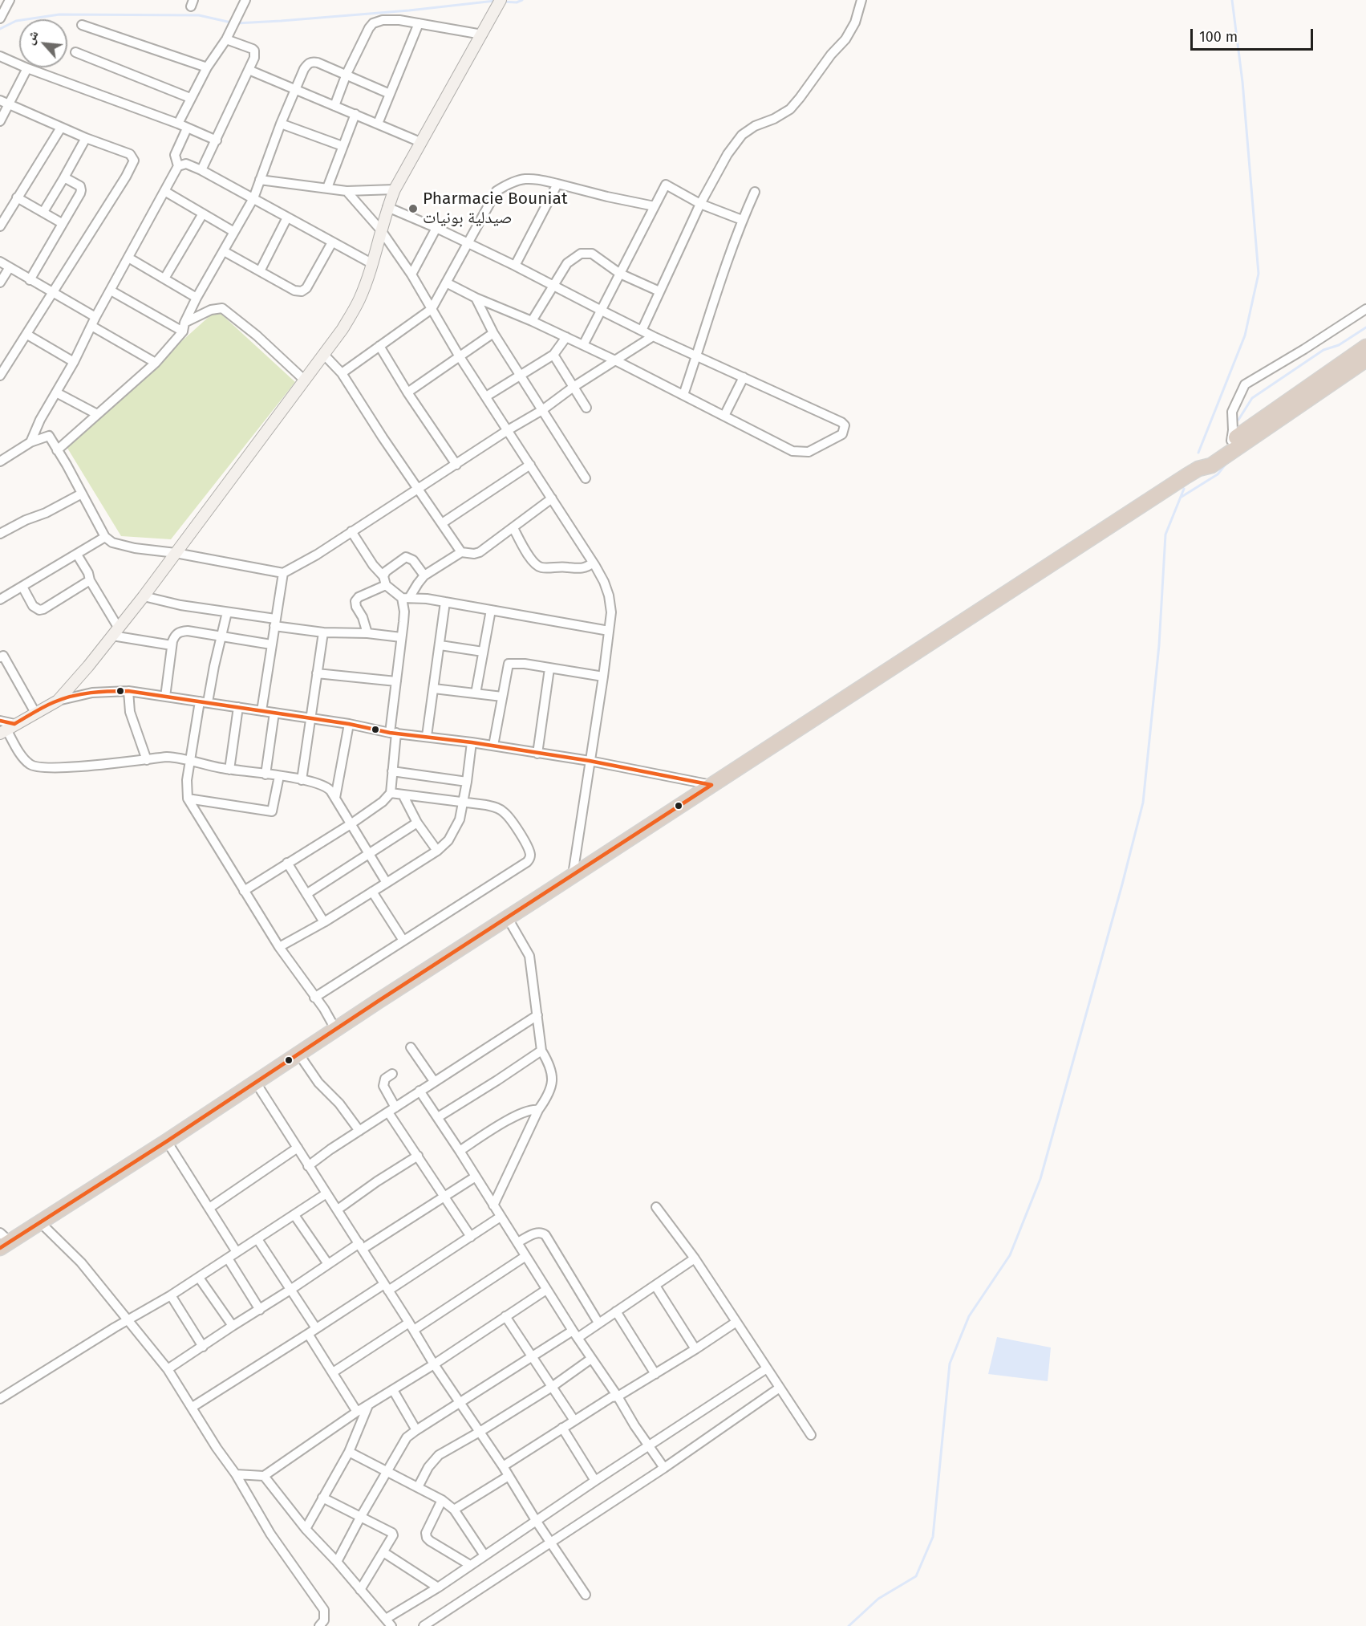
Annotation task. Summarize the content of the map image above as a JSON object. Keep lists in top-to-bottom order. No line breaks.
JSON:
{"places":["Pharmacie Bouniat صيدلية بونيات"],"scale_bar":"100 m","north":"top left"}
